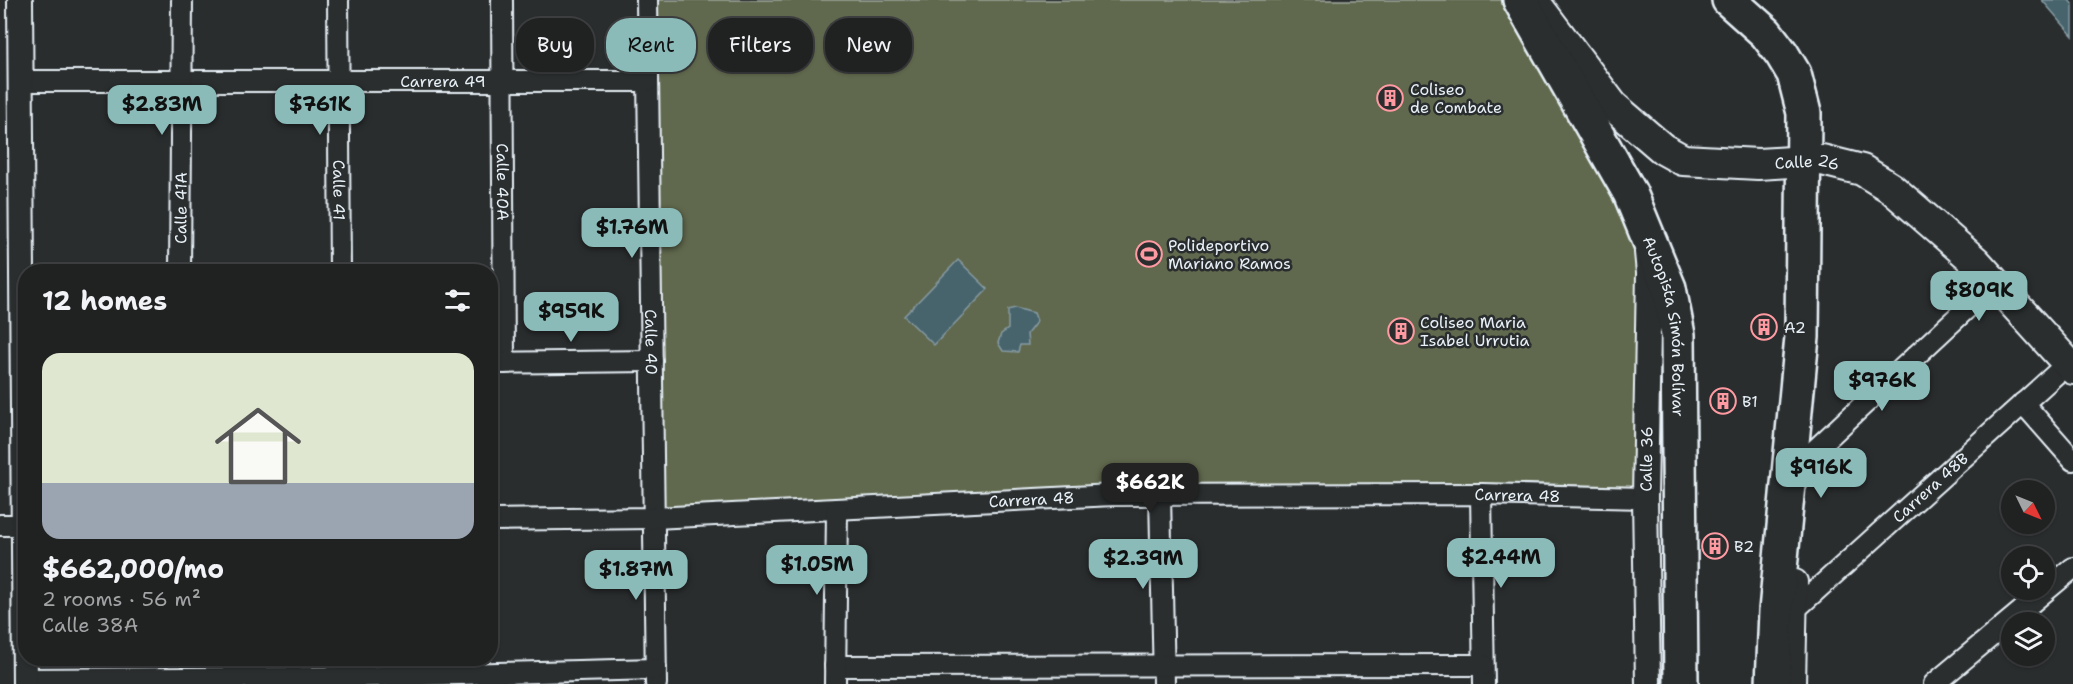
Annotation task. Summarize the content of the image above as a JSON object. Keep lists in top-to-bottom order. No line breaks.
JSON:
{"streets":{"highway":["Autopista Simón Bolívar"],"main road":["Calle 26"],"street":["Carrera 49","Calle 40A","Calle 41","Calle 41A","Calle 40","Calle 36","Carrera 48B","Carrera 48"]},"crossings":[["Carrera 49","Calle 40A"],["Carrera 49","Calle 41"],["Carrera 49","Calle 41A"],["Carrera 49","Calle 40"],["Calle 26","Carrera 48B"],["Autopista Simón Bolívar","Calle 36"],["Calle 40","Carrera 48"],["Calle 36","Carrera 48"]],"places":{"building":["Coliseo de Combate","A2","Coliseo Maria Isabel Urrutia","B1","B2"],"sports":["Polideportivo Mariano Ramos"]},"north":"bottom right","page":{"chip":["Buy","Rent","Filters","New"],"price":["$2.83M","$761K","$1.76M","$809K","$959K","$976K","$916K","$662K","$2.44M","$2.39M","$1.05M","$1.87M"],"heading":"12 homes","list":[{"name":"$662,000/mo","note":"2 rooms · 56 m² · Calle 38A"}]}}
